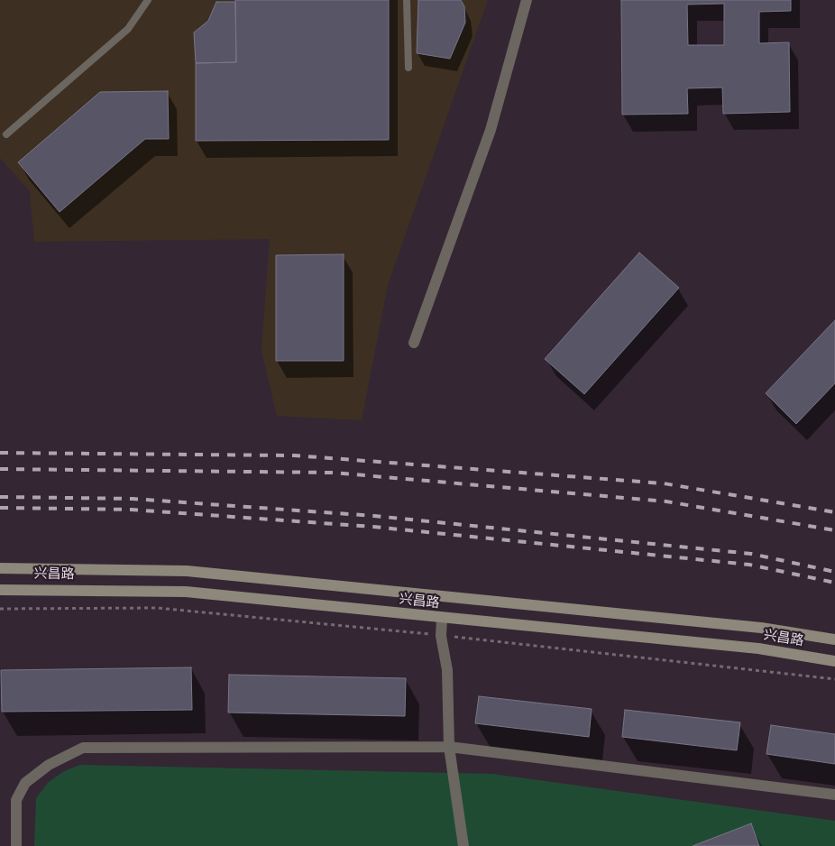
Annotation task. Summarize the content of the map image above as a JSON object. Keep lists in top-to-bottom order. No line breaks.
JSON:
{"streets":{"main road":["兴昌路"]}}
